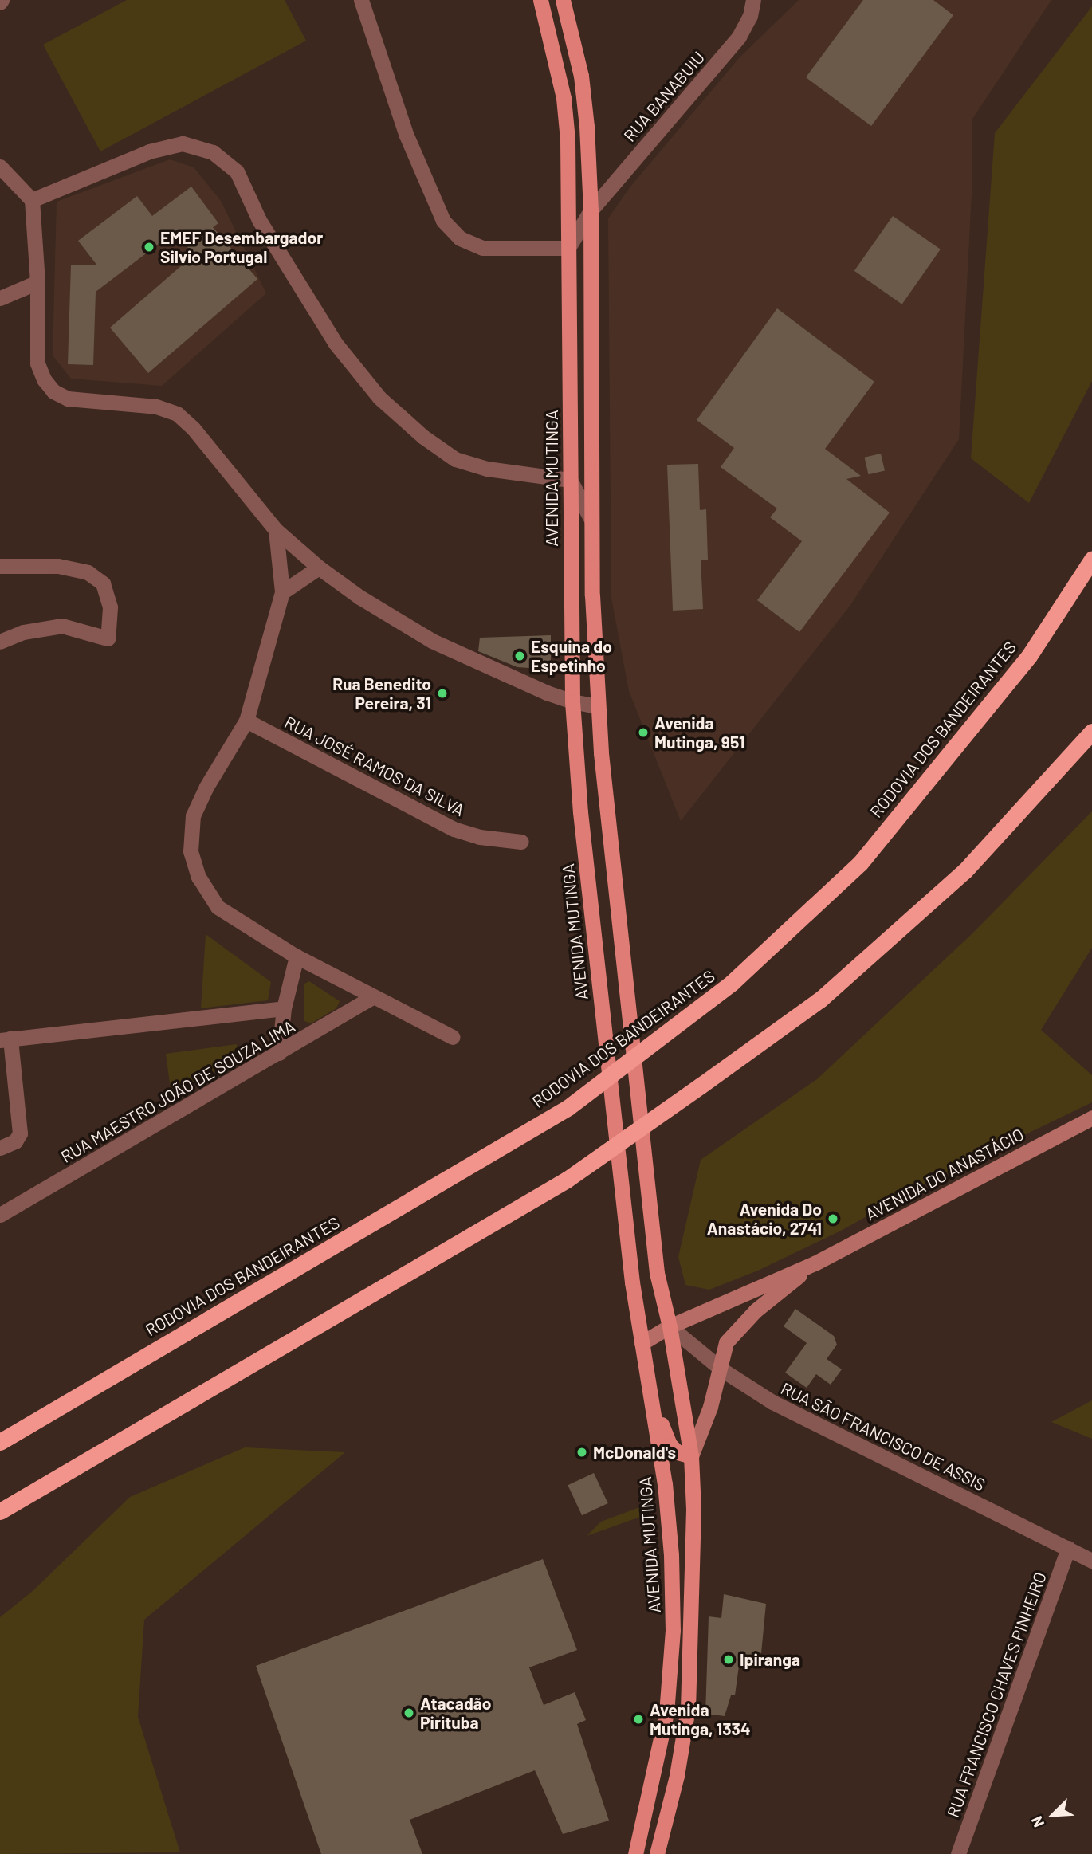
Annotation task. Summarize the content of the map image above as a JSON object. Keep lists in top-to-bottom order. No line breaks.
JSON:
{"streets":{"highway":["RODOVIA DOS BANDEIRANTES"],"main road":["AVENIDA MUTINGA","AVENIDA DO ANASTÁCIO"],"street":["RUA BANABUIU","RUA JOSÉ RAMOS DA SILVA","RUA MAESTRO JOÃO DE SOUZA LIMA","RUA SÃO FRANCISCO DE ASSIS","RUA FRANCISCO CHAVES PINHEIRO"]},"crossings":[["RUA BANABUIU","AVENIDA MUTINGA"],["AVENIDA MUTINGA","AVENIDA DO ANASTÁCIO"],["AVENIDA DO ANASTÁCIO","RUA SÃO FRANCISCO DE ASSIS"],["RUA SÃO FRANCISCO DE ASSIS","RUA FRANCISCO CHAVES PINHEIRO"]],"places":["EMEF Desembargador Silvio Portugal","Esquina do Espetinho","Rua Benedito Pereira, 31","Avenida Mutinga, 951","Avenida Do Anastácio, 2741","McDonald's","Ipiranga","Atacadão Pirituba","Avenida Mutinga, 1334"],"north":"bottom left"}
